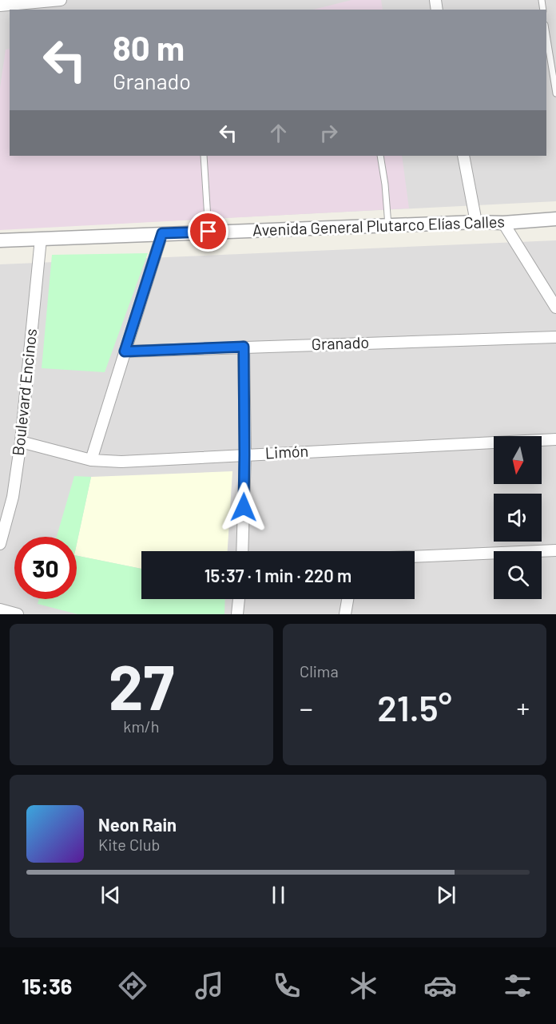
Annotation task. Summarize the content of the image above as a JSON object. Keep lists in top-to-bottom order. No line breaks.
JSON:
{"streets":{"street":["Avenida General Plutarco Elías Calles","Granado","Boulevard Encinos","Limón"]},"crossings":[["Avenida General Plutarco Elías Calles","Boulevard Encinos"],["Boulevard Encinos","Limón"]],"north":"bottom","page":{"turn":["80 m","Granado"],"limit":"30","trip":"15:37 · 1 min · 220 m","tile":[["27","km/h"],"Clima"],"heat":["−","21.5°","+"],"song":["Neon Rain","Kite Club"],"tabs":"15:36"}}
